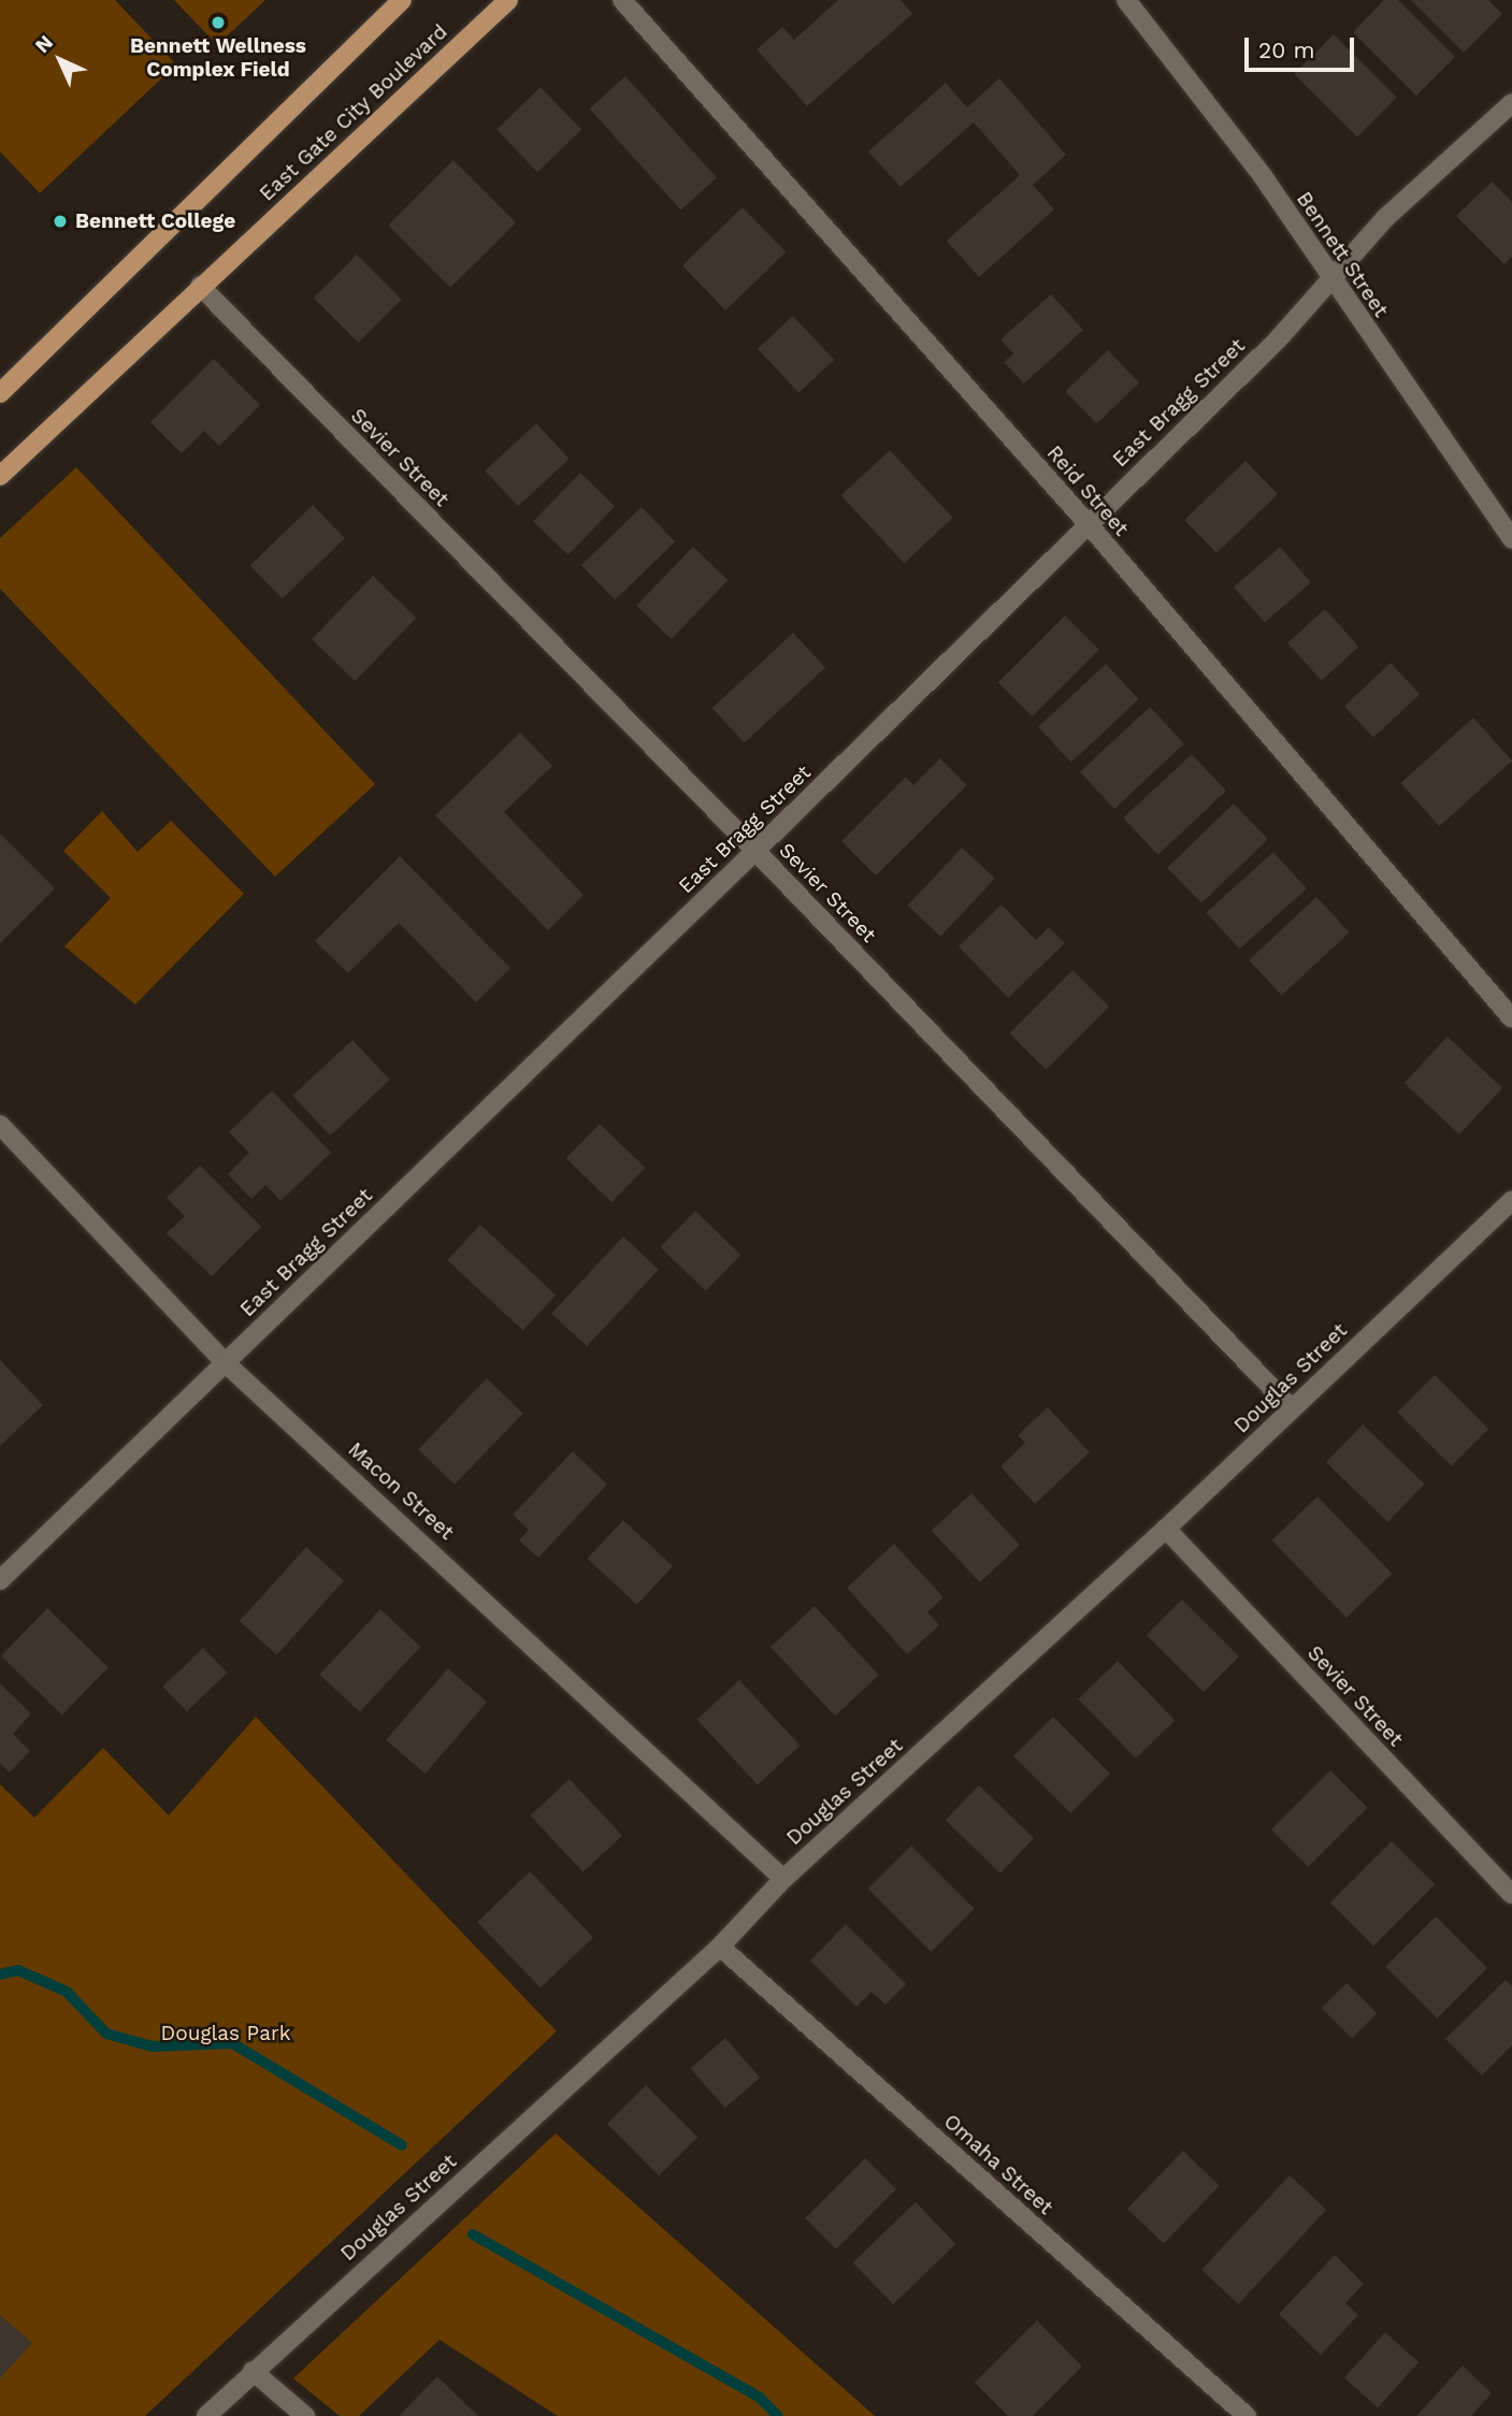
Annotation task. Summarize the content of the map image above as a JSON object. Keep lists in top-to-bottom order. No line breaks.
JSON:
{"streets":{"main road":["East Gate City Boulevard"],"street":["Bennett Street","East Bragg Street","Sevier Street","Reid Street","Douglas Street","Macon Street","Omaha Street"]},"crossings":[["East Gate City Boulevard","Sevier Street"],["Bennett Street","East Bragg Street"],["East Bragg Street","Sevier Street"],["East Bragg Street","Reid Street"],["East Bragg Street","Macon Street"],["Sevier Street","Douglas Street"],["Douglas Street","Macon Street"],["Douglas Street","Omaha Street"]],"parks":["Douglas Park"],"places":["Bennett Wellness Complex Field","Bennett College"],"scale_bar":"20 m","north":"top left"}
